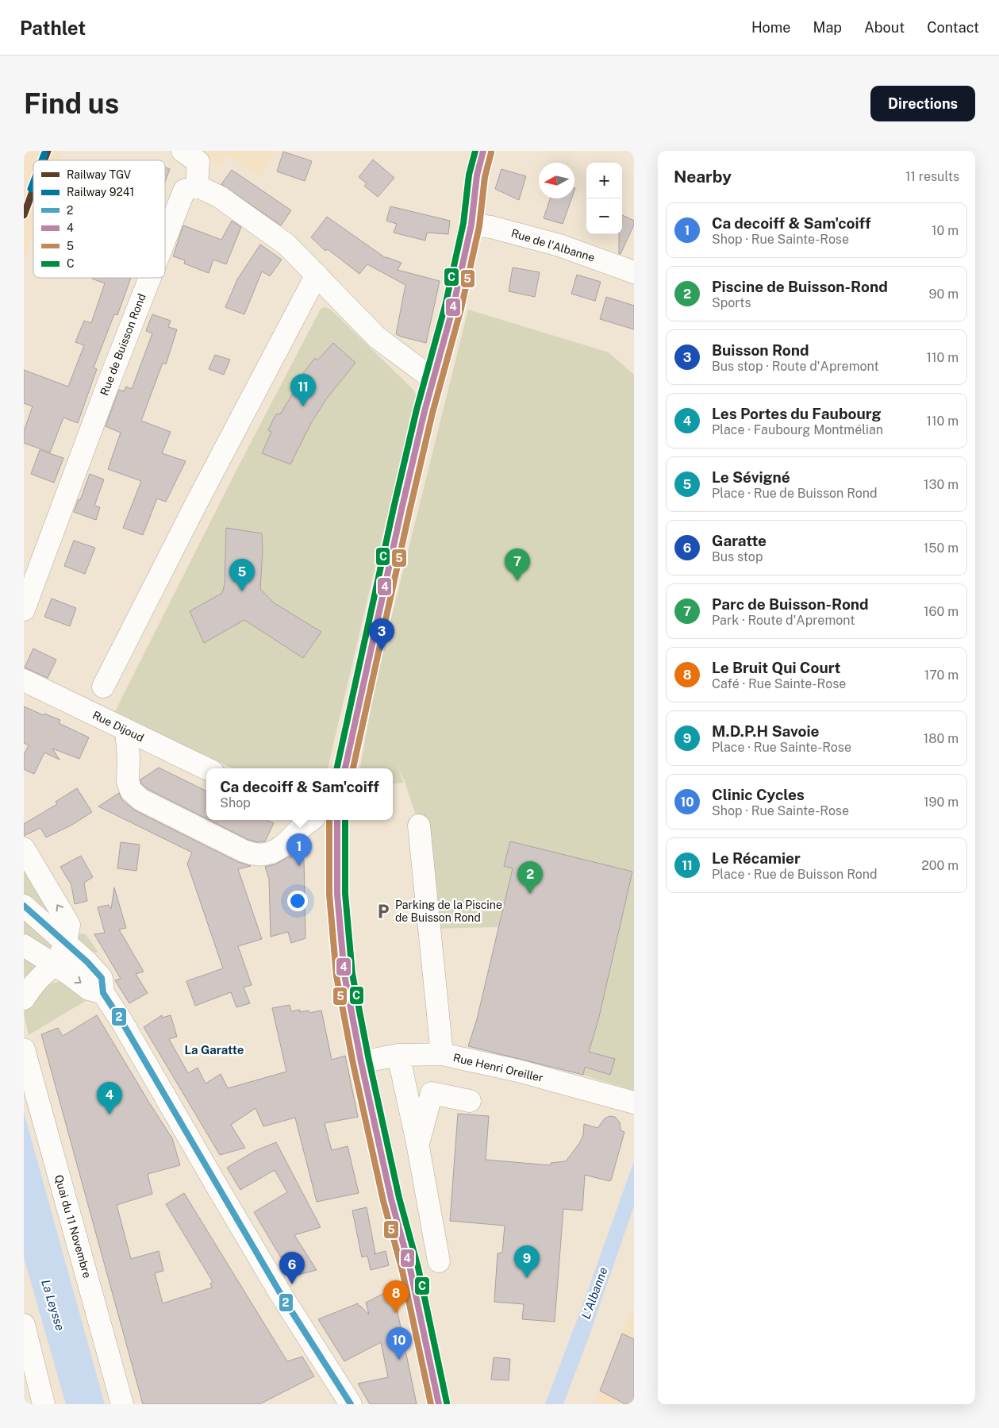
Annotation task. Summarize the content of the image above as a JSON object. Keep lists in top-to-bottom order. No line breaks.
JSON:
{"streets":{"main road":["Rue de l'Albanne","Rue de Buisson Rond","Rue Dijoud","Rue Henri Oreiller","Quai du 11 Novembre"]},"districts":["La Garatte"],"water":["L'Albanne","La Leysse"],"places":{"parking":["Parking de la Piscine de Buisson Rond"]},"lines":["rail line TGV","transit line 4","transit line C","transit line 5","rail line 9241","transit line 2"],"legend":["Railway TGV","Railway 9241","2","4","5","C"],"north":"left","page":{"header":"Pathlet","nav":["Home","Map","About","Contact"],"buttons":"Directions","title":"Find us","heading":["Nearby","11 results"],"map_buttons":["+","−"],"list":[{"mark":"1","name":"Ca decoiff & Sam'coiff","note":"Shop · Rue Sainte-Rose","value":"10 m"},{"mark":"2","name":"Piscine de Buisson-Rond","note":"Sports","value":"90 m"},{"mark":"3","name":"Buisson Rond","note":"Bus stop · Route d'Apremont","value":"110 m"},{"mark":"4","name":"Les Portes du Faubourg","note":"Place · Faubourg Montmélian","value":"110 m"},{"mark":"5","name":"Le Sévigné","note":"Place · Rue de Buisson Rond","value":"130 m"},{"mark":"6","name":"Garatte","note":"Bus stop","value":"150 m"},{"mark":"7","name":"Parc de Buisson-Rond","note":"Park · Route d'Apremont","value":"160 m"},{"mark":"8","name":"Le Bruit Qui Court","note":"Café · Rue Sainte-Rose","value":"170 m"},{"mark":"9","name":"M.D.P.H Savoie","note":"Place · Rue Sainte-Rose","value":"180 m"},{"mark":"10","name":"Clinic Cycles","note":"Shop · Rue Sainte-Rose","value":"190 m"},{"mark":"11","name":"Le Récamier","note":"Place · Rue de Buisson Rond","value":"200 m"}],"pins":["11","7","5","3","1","2","4","9","6","8","10"],"popup":["Ca decoiff & Sam'coiff","Shop"]}}
